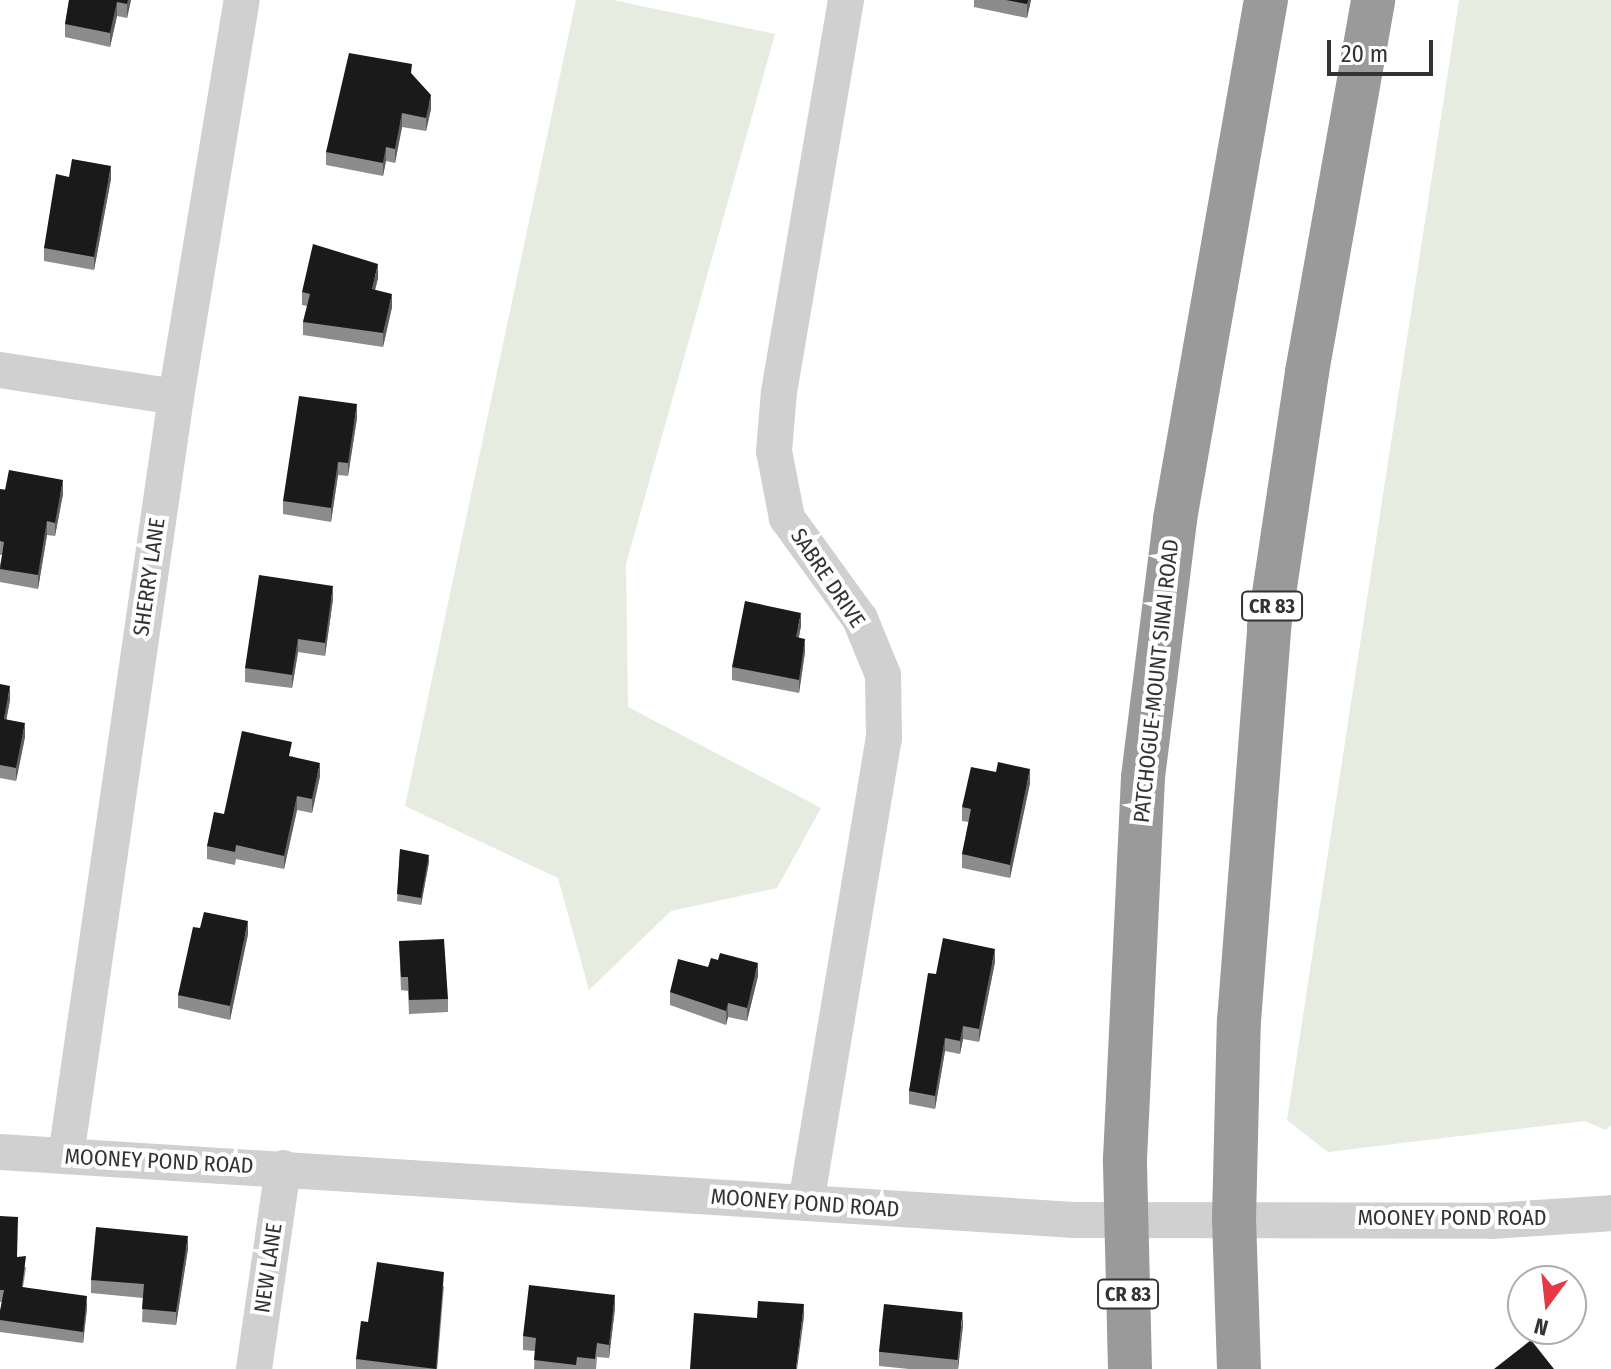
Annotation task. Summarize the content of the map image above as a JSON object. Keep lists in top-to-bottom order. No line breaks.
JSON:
{"streets":{"highway":["CR 83","PATCHOGUE-MOUNT SINAI ROAD"],"street":["SHERRY LANE","SABRE DRIVE","MOONEY POND ROAD","NEW LANE"]},"crossings":[["SHERRY LANE","MOONEY POND ROAD"],["SABRE DRIVE","MOONEY POND ROAD"],["CR 83","MOONEY POND ROAD"],["PATCHOGUE-MOUNT SINAI ROAD","MOONEY POND ROAD"],["MOONEY POND ROAD","NEW LANE"]],"scale_bar":"20 m","north":"bottom"}
